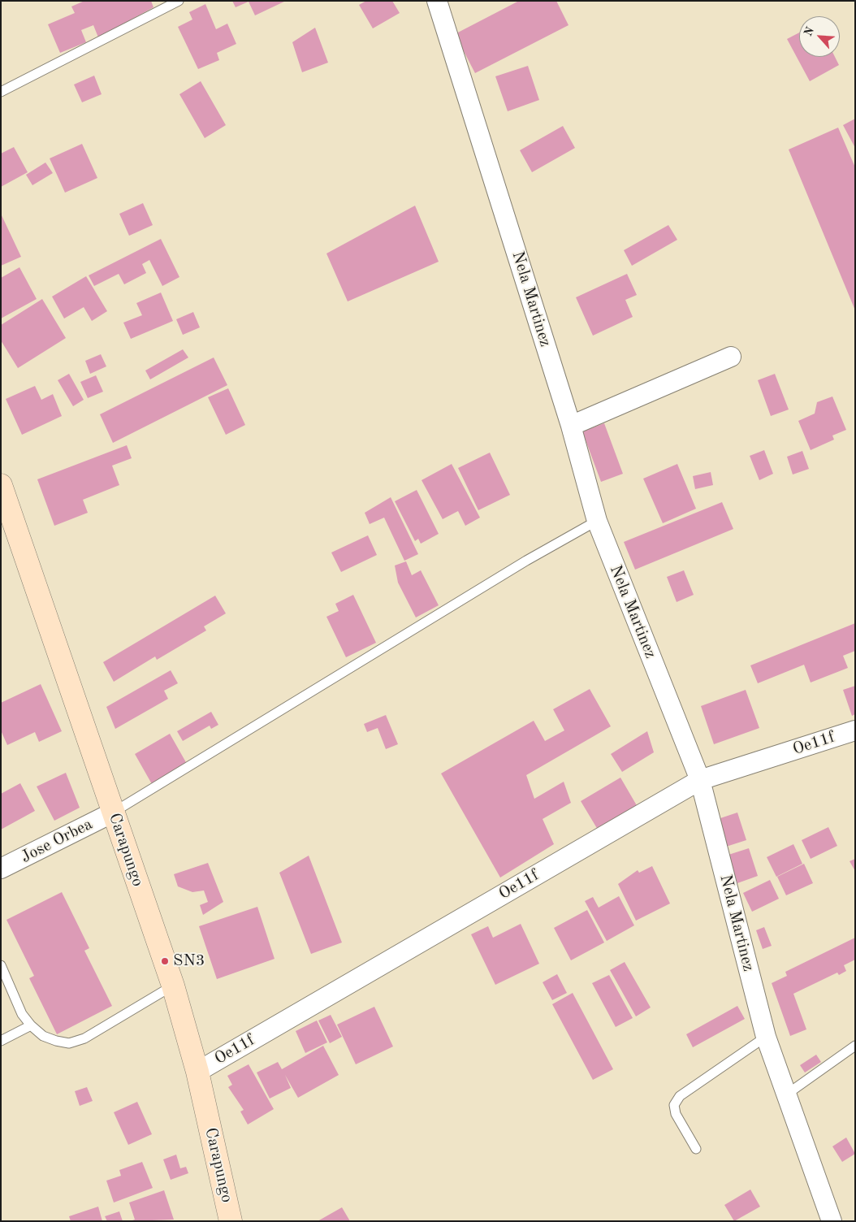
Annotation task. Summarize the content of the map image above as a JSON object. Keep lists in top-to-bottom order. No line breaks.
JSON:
{"streets":{"street":["Nela Martinez","Oe11f","Jose Orbea","Carapungo"]},"crossings":[["Nela Martinez","Oe11f"],["Oe11f","Carapungo"],["Jose Orbea","Carapungo"]],"places":["SN3"],"north":"top left"}
